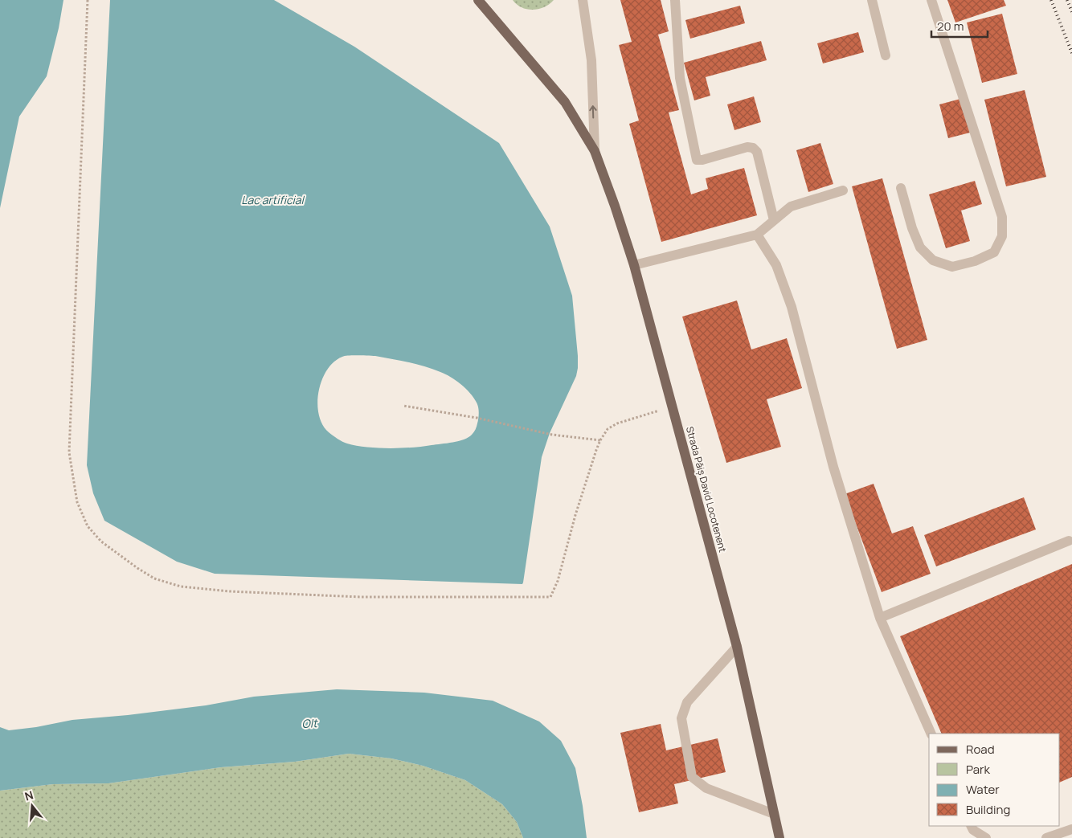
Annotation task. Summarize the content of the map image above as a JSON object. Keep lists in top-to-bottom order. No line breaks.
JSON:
{"streets":{"main road":["Strada Păiș David Locotenent"]},"water":["Lac artificial","Olt"],"legend":["Road","Park","Water","Building"],"scale_bar":"20 m","north":"top"}
